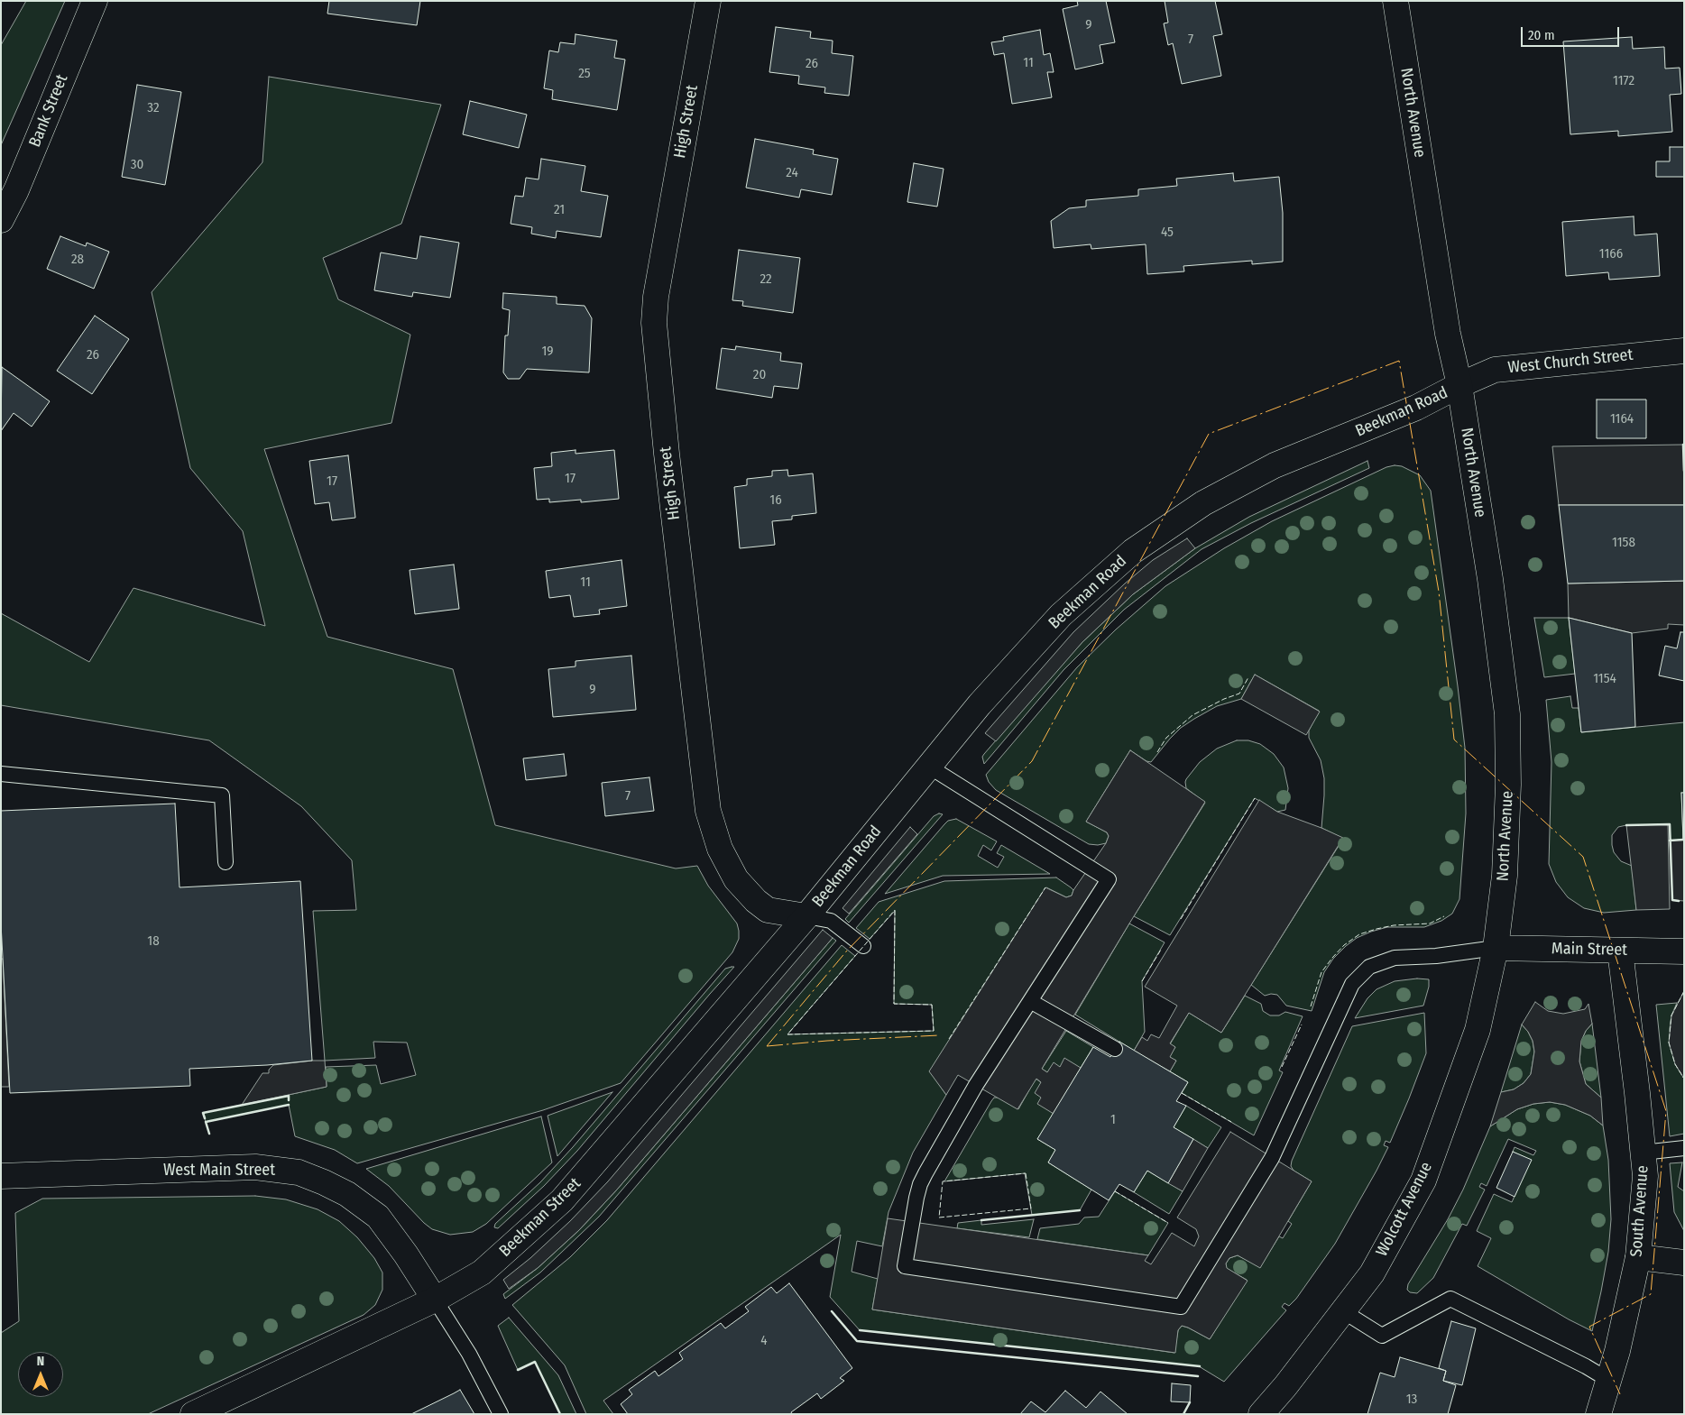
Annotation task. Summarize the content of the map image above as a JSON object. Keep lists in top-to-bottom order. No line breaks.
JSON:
{"streets":{"street":["Bank Street","North Avenue","High Street","West Church Street","Beekman Road","Main Street","West Main Street","Wolcott Avenue","South Avenue","Beekman Street"]},"crossings":[["North Avenue","West Church Street"],["North Avenue","Beekman Road"],["North Avenue","Main Street"],["North Avenue","Wolcott Avenue"],["High Street","Beekman Road"],["High Street","Beekman Street"],["West Church Street","Beekman Road"],["Beekman Road","Beekman Street"],["Main Street","Wolcott Avenue"],["Main Street","South Avenue"],["West Main Street","Beekman Street"]],"house_numbers":["9","7","11","26","25","1172","32","30","24","21","45","1166","28","22","19","26","20","1164","17","17","16","1158","11","1154","9","7","18","1","4","13"],"scale_bar":"20 m","north":"top"}
